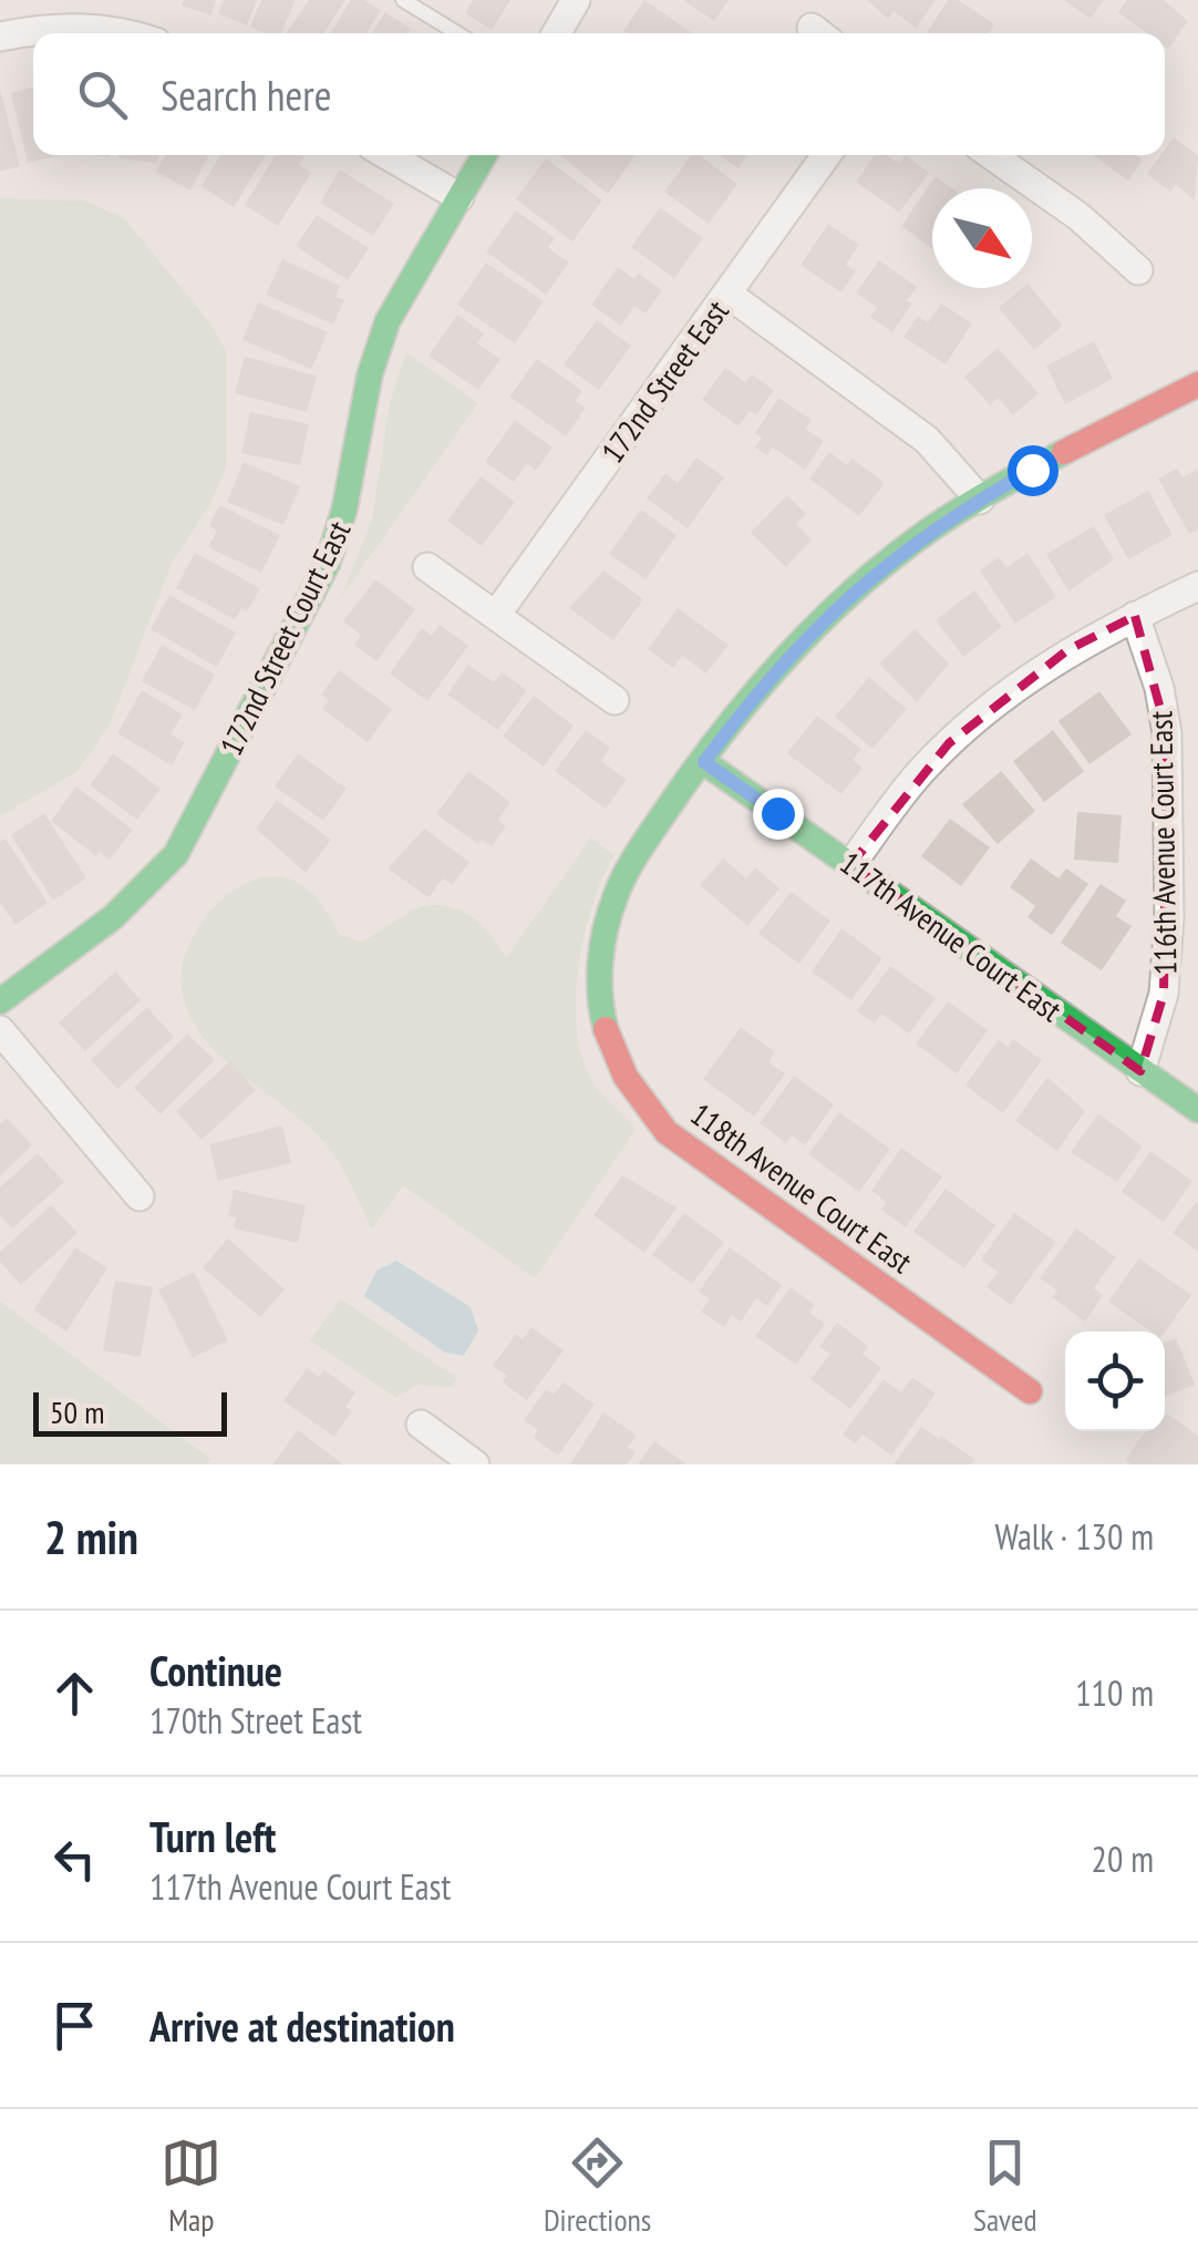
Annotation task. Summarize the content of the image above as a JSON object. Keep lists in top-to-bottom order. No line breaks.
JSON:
{"streets":{"street":["172nd Street East","172nd Street Court East","116th Avenue Court East","117th Avenue Court East","118th Avenue Court East"]},"crossings":[["116th Avenue Court East","117th Avenue Court East"],["117th Avenue Court East","118th Avenue Court East"]],"scale_bar":"50 m","north":"bottom right","page":{"search":"Search here","scale":"50 m","heading":["2 min","Walk · 130 m"],"list":[["Continue","170th Street East","110 m"],["Turn left","117th Avenue Court East","20 m"],"Arrive at destination"],"nav":["Map","Directions","Saved"]}}
